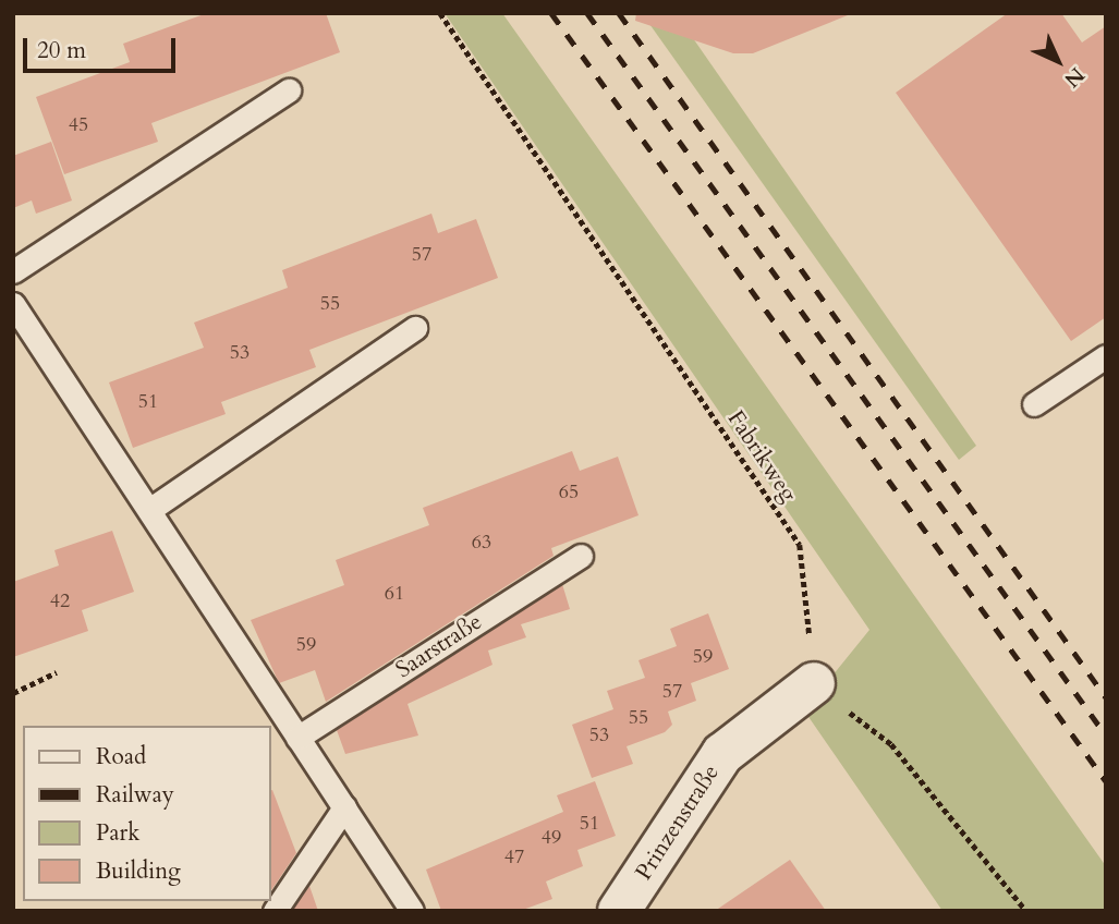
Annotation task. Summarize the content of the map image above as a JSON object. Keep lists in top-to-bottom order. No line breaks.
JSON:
{"streets":{"street":["Prinzenstraße"],"lane":["Saarstraße"],"path":["Fabrikweg"]},"crossings":[["Fabrikweg","Prinzenstraße"]],"house_numbers":["45","57","55","53","51","65","63","61","42","59","59","57","55","53","51","49","47"],"legend":["Road","Railway","Park","Building"],"scale_bar":"20 m","north":"bottom right"}
